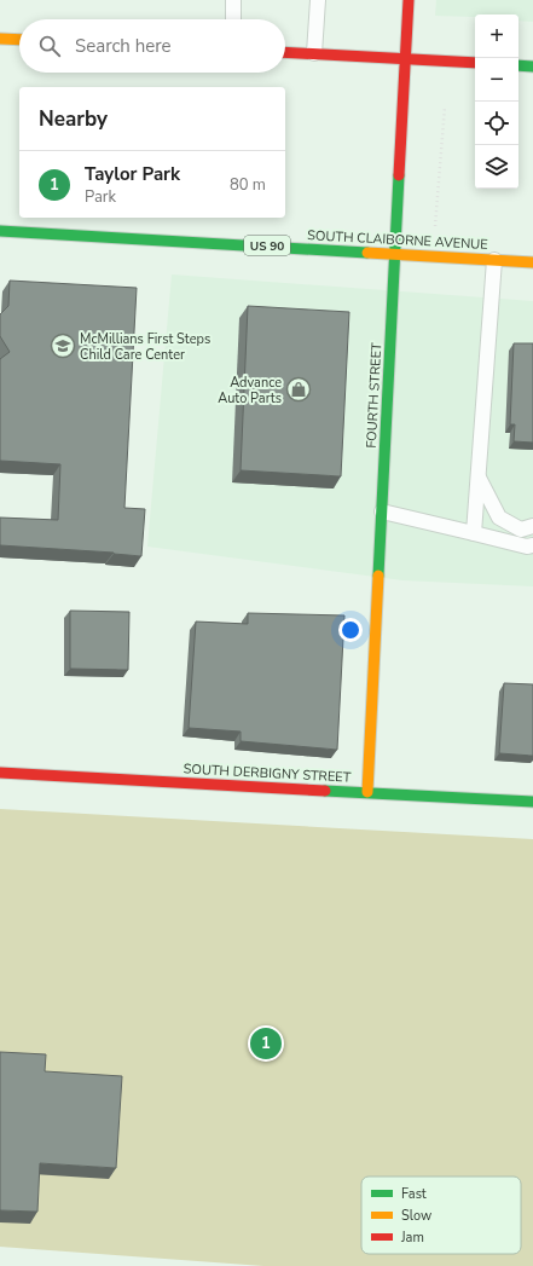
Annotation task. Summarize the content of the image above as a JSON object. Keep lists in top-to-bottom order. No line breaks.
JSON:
{"streets":{"street":["SOUTH CLAIBORNE AVENUE","US 90","FOURTH STREET","SOUTH DERBIGNY STREET"]},"crossings":[["SOUTH CLAIBORNE AVENUE","FOURTH STREET"],["FOURTH STREET","SOUTH DERBIGNY STREET"]],"places":{"school or university":["McMillians First Steps Child Care Center"],"shop":["Advance Auto Parts"]},"legend":["Fast","Slow","Jam"],"page":{"map_buttons":["+","−"],"search":"Search here","heading":"Nearby","list":[{"mark":"1","name":"Taylor Park","note":"Park","value":"80 m"}],"pins":"1"}}
